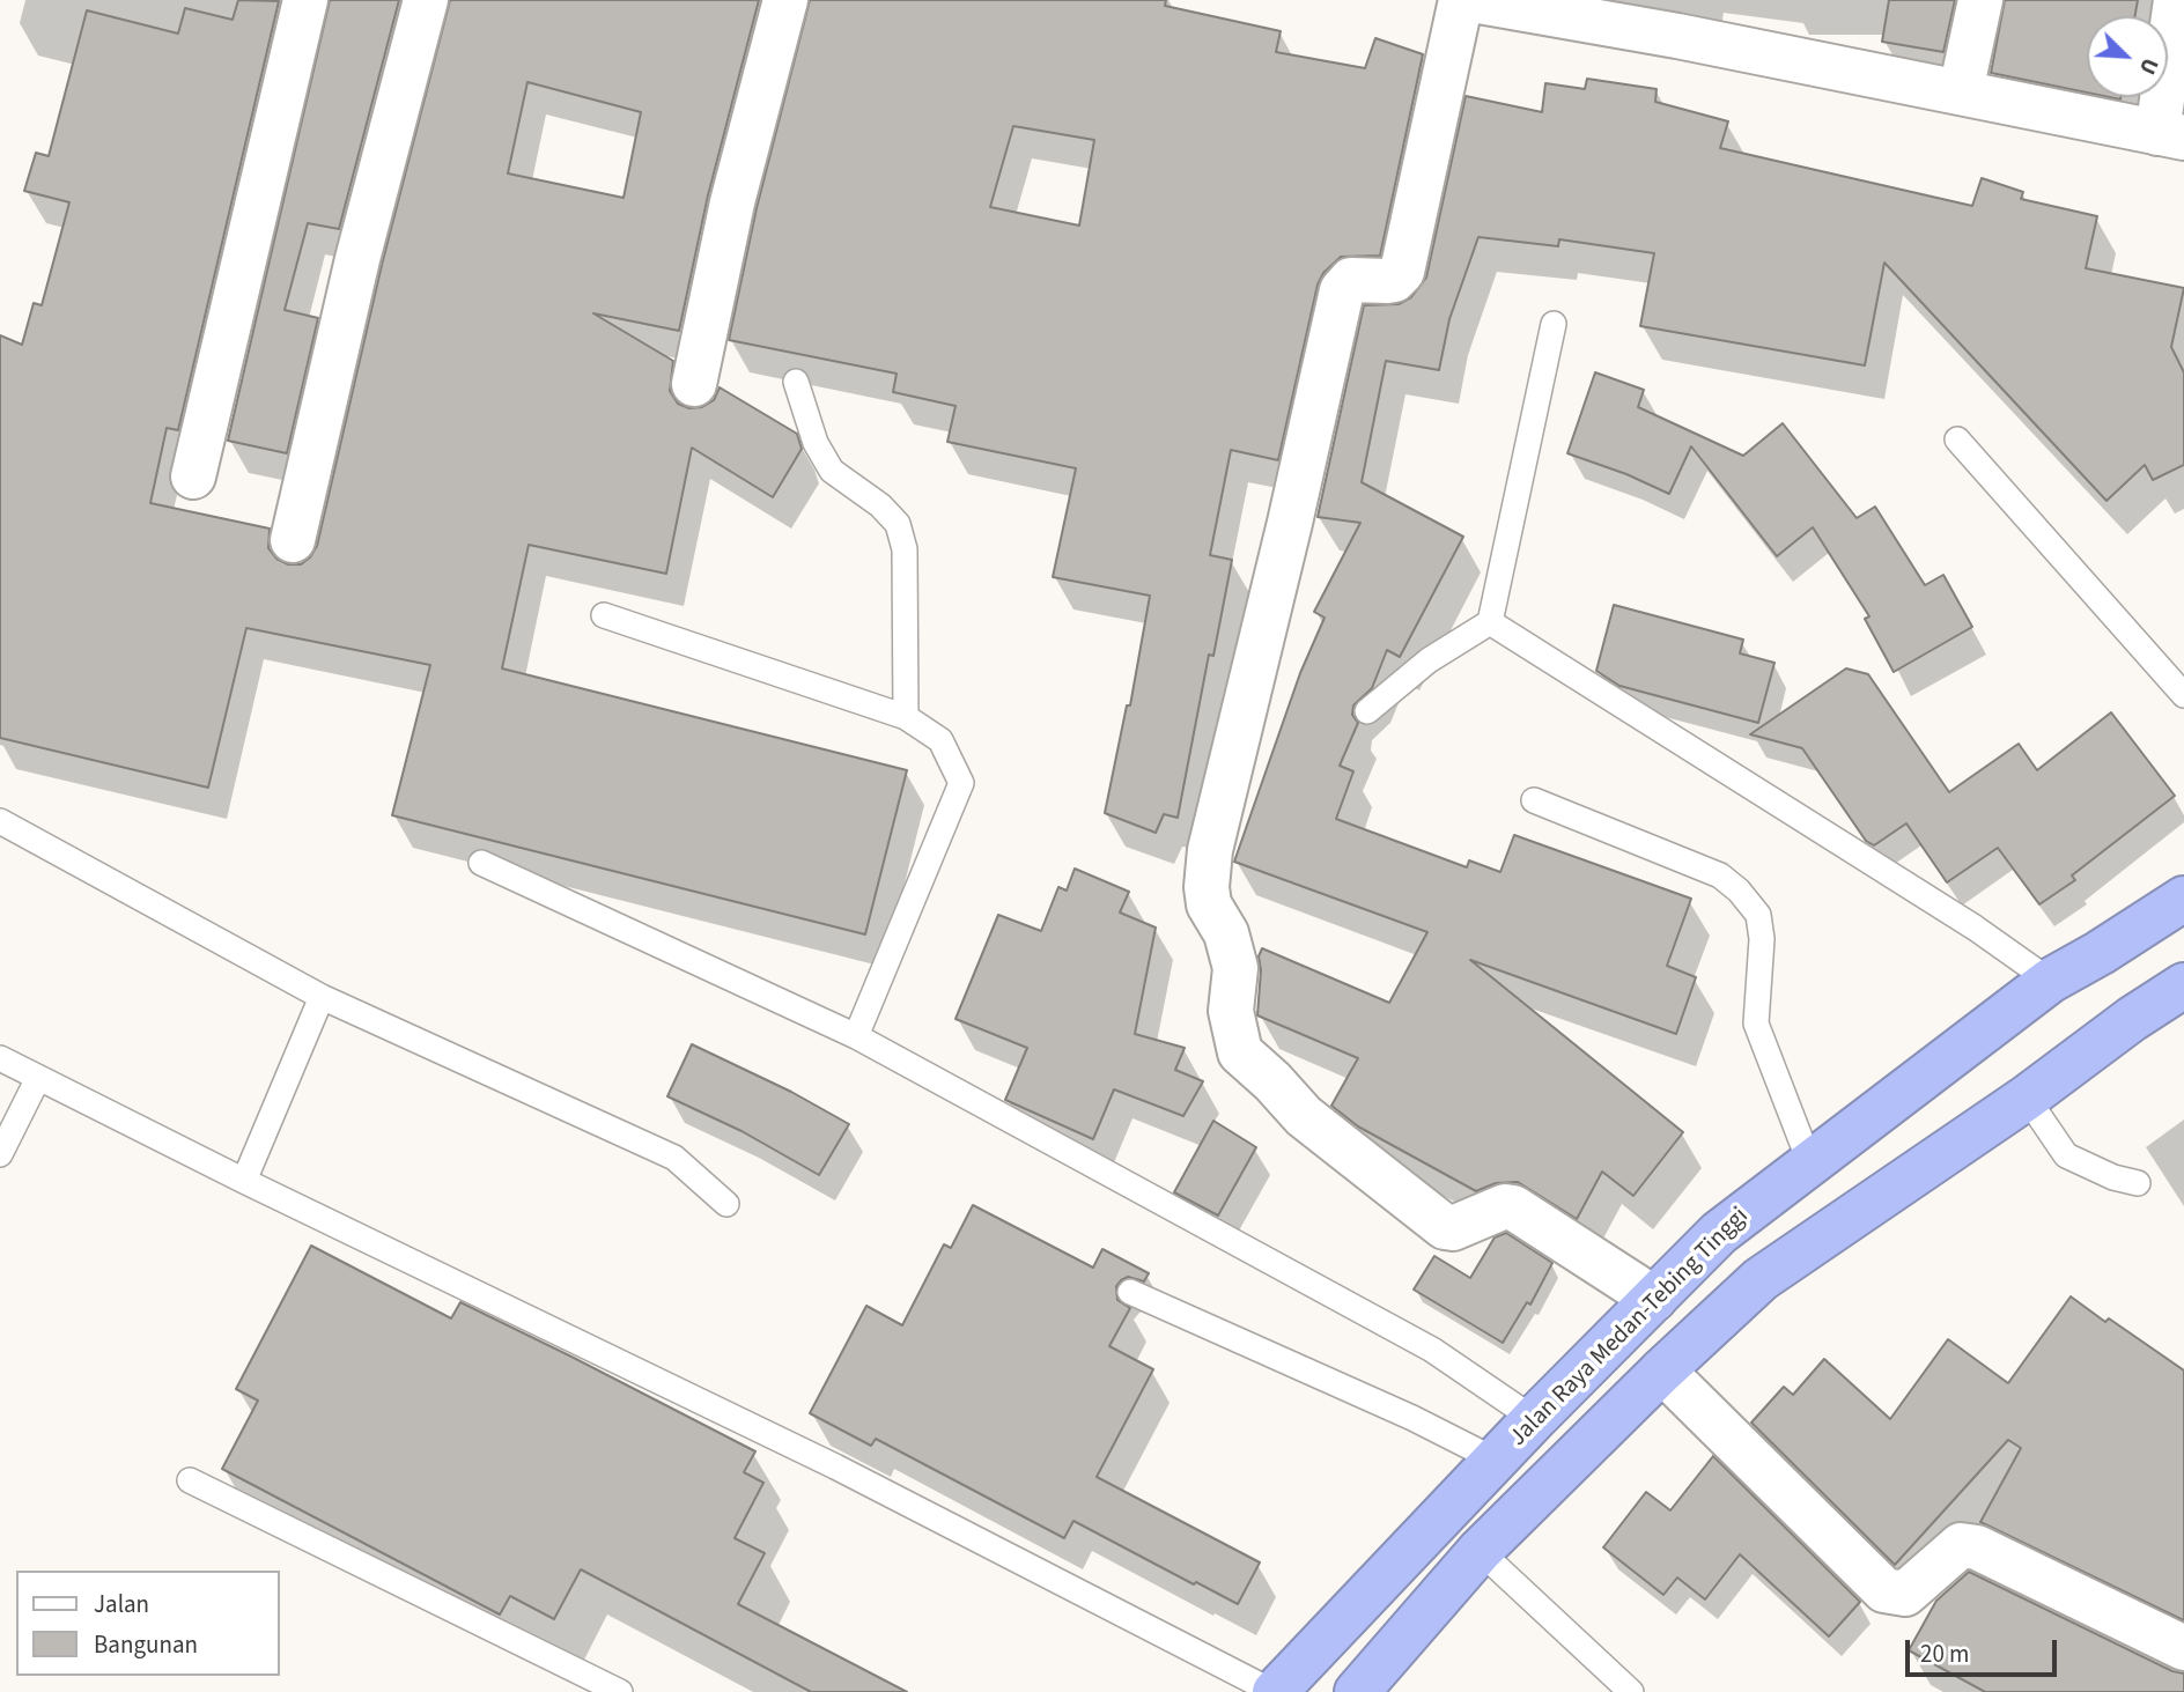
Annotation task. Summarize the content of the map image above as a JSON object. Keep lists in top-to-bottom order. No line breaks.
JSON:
{"streets":{"highway":["Jalan Raya Medan-Tebing Tinggi"]},"legend":["Jalan","Bangunan"],"scale_bar":"20 m","north":"bottom right"}
